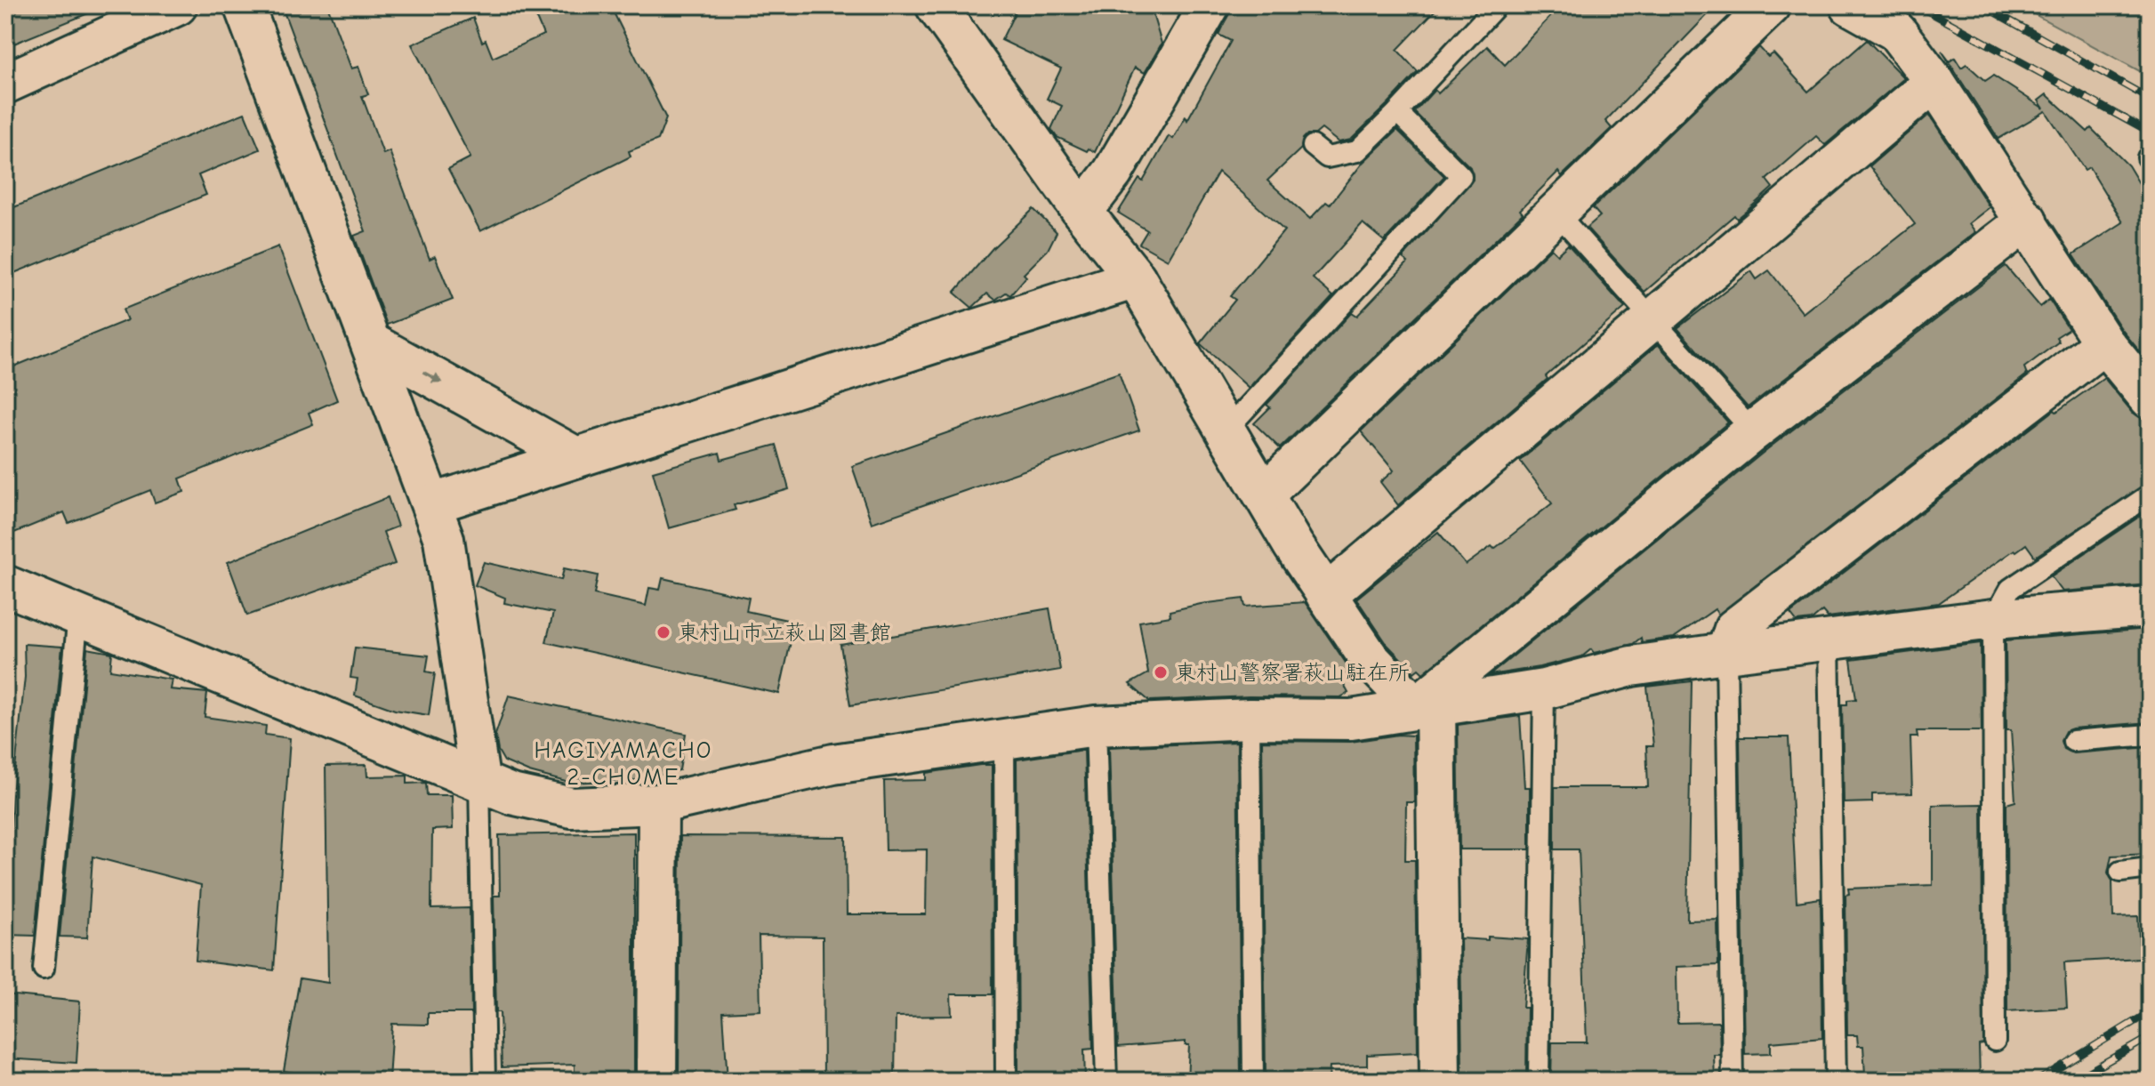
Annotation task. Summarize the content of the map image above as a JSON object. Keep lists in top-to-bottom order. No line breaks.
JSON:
{"districts":["HAGIYAMACHO 2-CHOME"],"places":["東村山市立萩山図書館","東村山警察署萩山駐在所"]}
